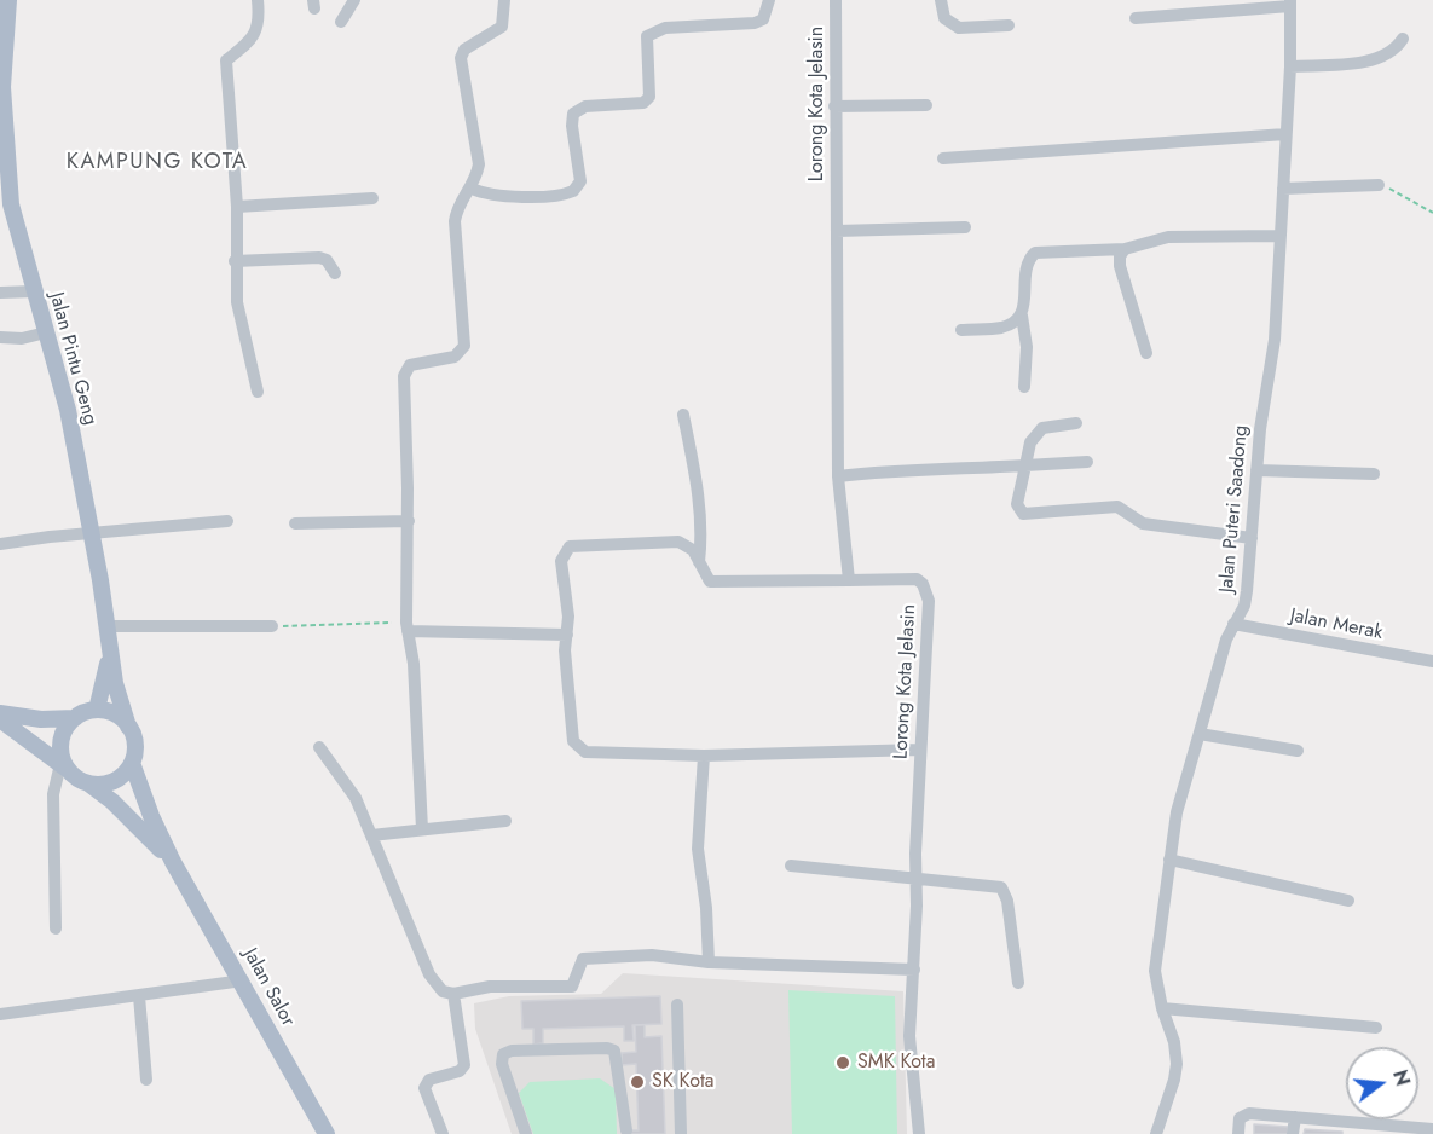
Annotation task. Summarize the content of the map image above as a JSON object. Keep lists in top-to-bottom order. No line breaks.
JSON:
{"streets":{"main road":["Jalan Pintu Geng","Jalan Salor"],"street":["Lorong Kota Jelasin","Jalan Puteri Saadong","Jalan Merak"]},"crossings":[["Jalan Pintu Geng","Jalan Salor"],["Jalan Puteri Saadong","Jalan Merak"]],"districts":["KAMPUNG KOTA"],"places":["SMK Kota","SK Kota"],"north":"right"}
